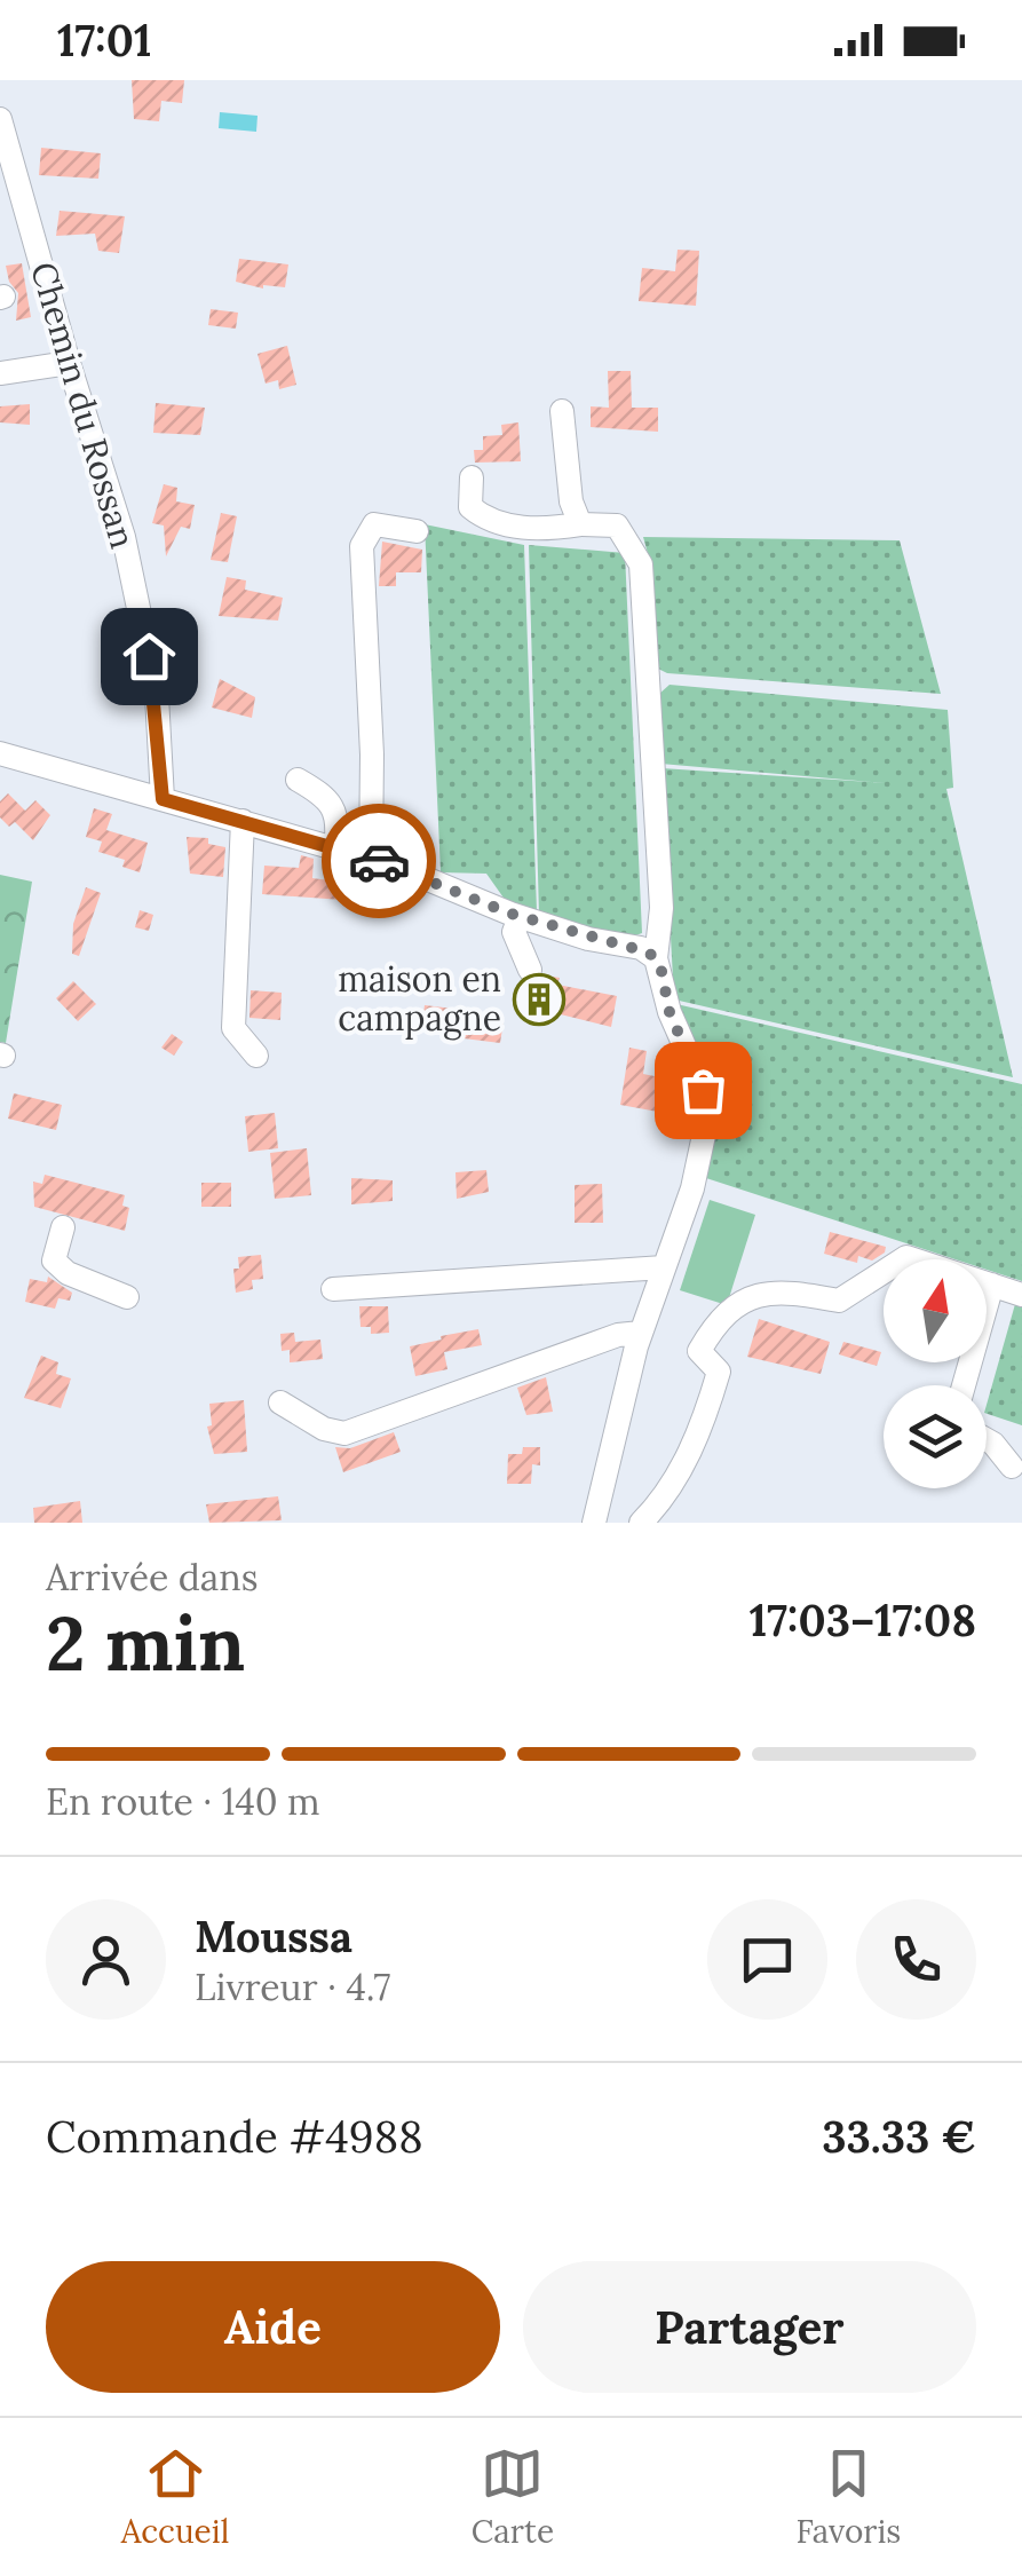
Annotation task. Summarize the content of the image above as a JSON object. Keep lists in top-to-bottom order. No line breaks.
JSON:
{"streets":{"street":["Chemin du Rossan"]},"places":{"building":["maison en campagne"]},"north":"top","page":{"status":"17:01","heading":["2 min","Arrivée dans","17:03–17:08"],"panel":["Moussa","Livreur · 4.7","Commande #4988","33.33 €"],"bar":"En route · 140 m","buttons":["Aide","Partager"],"tabs":["Accueil","Carte","Favoris"]}}
